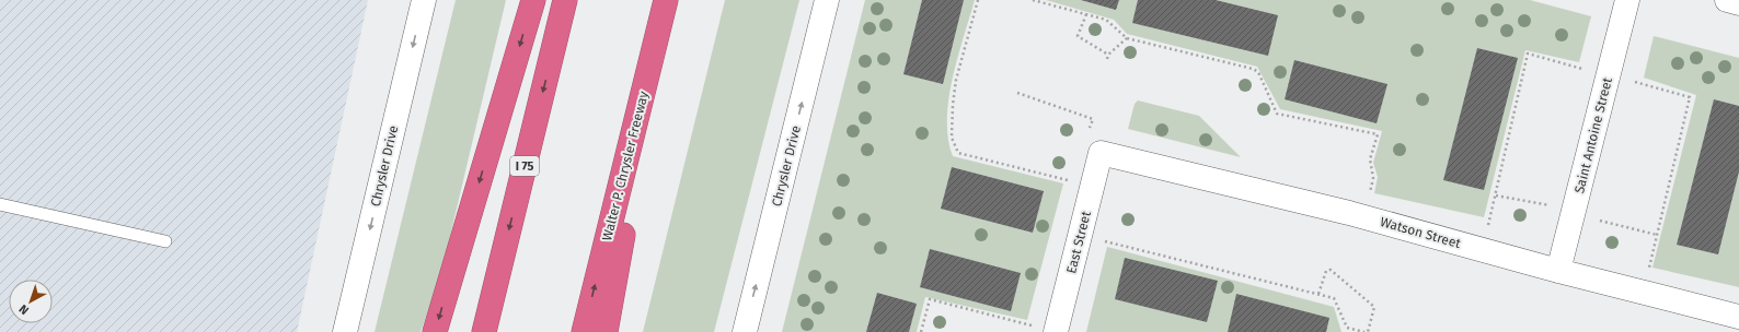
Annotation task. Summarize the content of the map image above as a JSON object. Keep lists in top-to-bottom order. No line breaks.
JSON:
{"streets":{"highway":["I 75","Walter P. Chrysler Freeway"],"street":["Saint Antoine Street","Chrysler Drive","Watson Street","East Street"]},"crossings":[["Saint Antoine Street","Watson Street"],["Watson Street","East Street"]],"north":"bottom left"}
